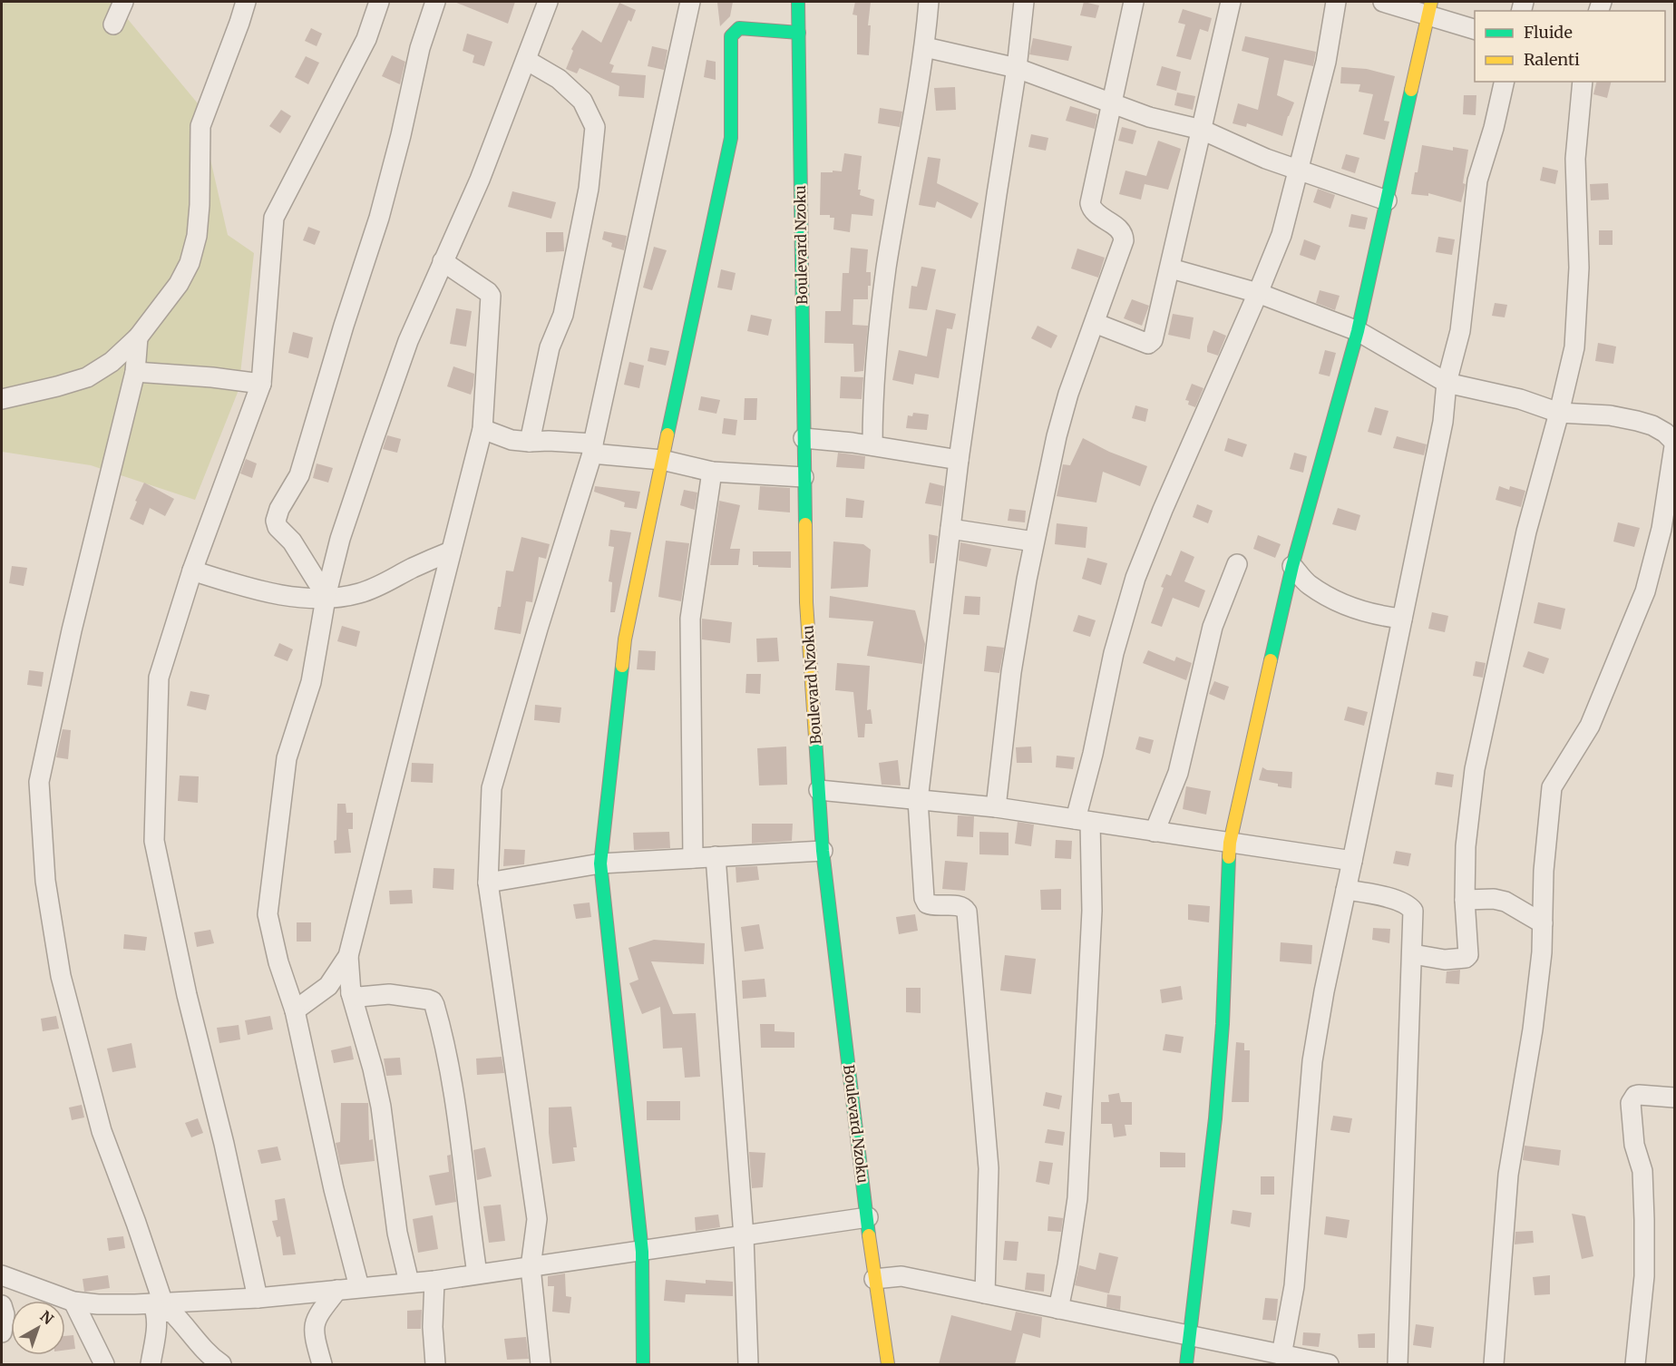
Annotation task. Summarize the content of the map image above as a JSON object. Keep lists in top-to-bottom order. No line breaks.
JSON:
{"streets":{"street":["Boulevard Nzoku"]},"legend":["Fluide","Ralenti"],"north":"top right"}
